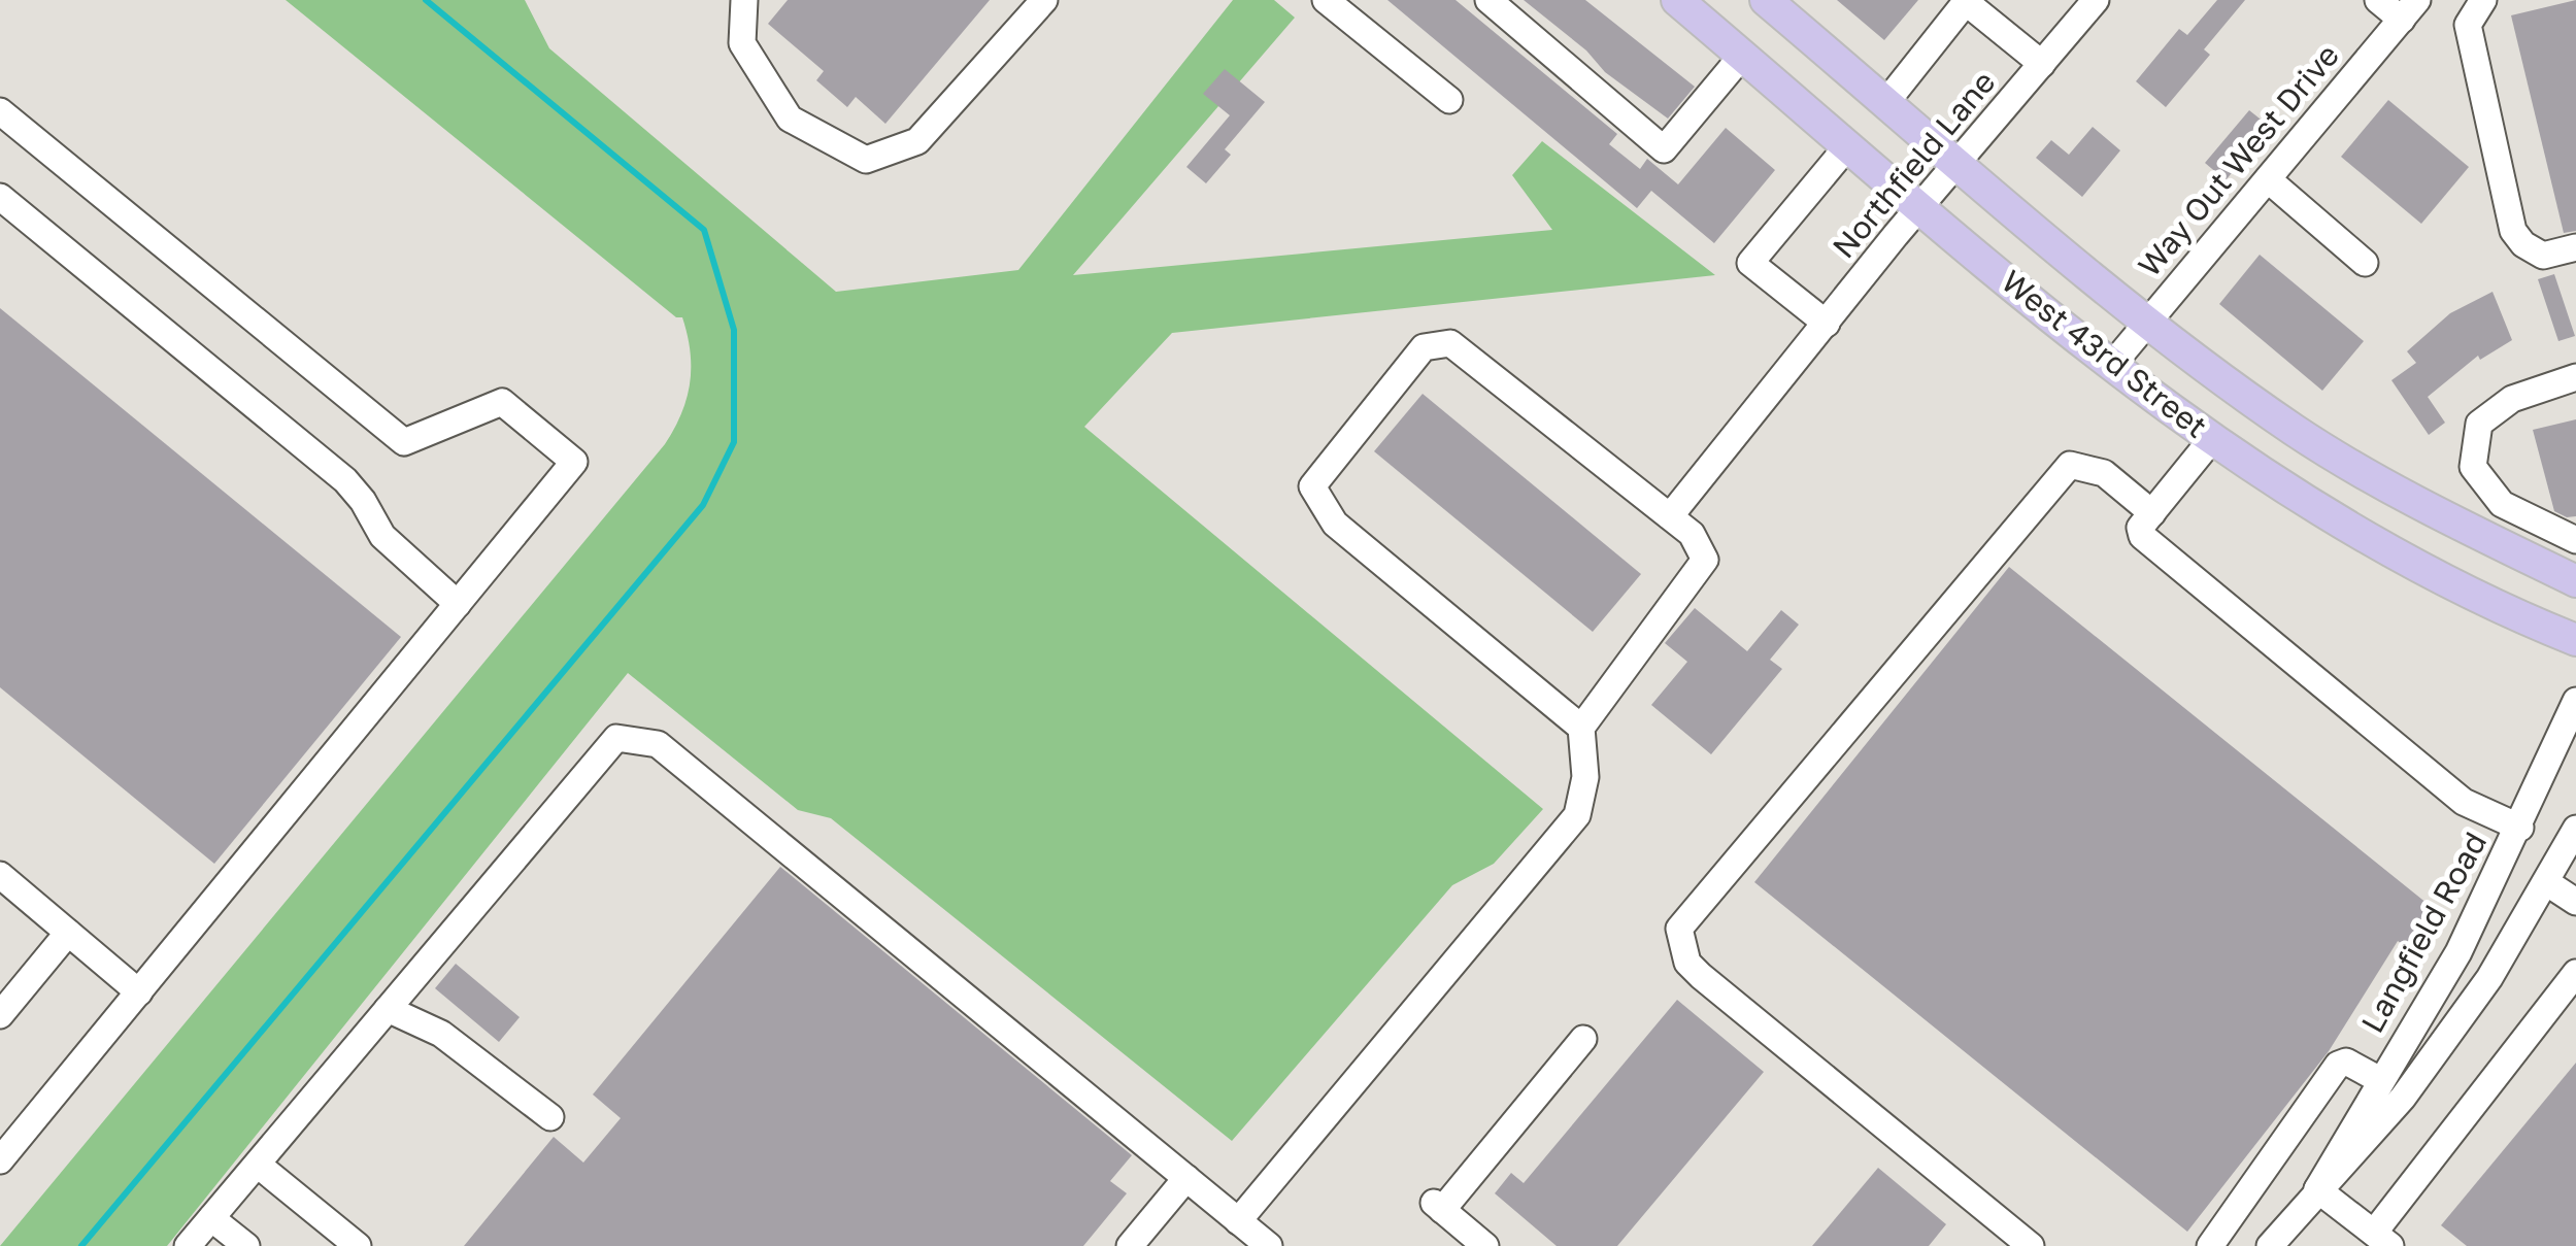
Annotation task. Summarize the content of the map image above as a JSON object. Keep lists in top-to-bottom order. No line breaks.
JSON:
{"streets":{"main road":["West 43rd Street"],"street":["Way Out West Drive","Northfield Lane","Langfield Road"]},"crossings":[["Way Out West Drive","West 43rd Street"],["Northfield Lane","West 43rd Street"]]}
